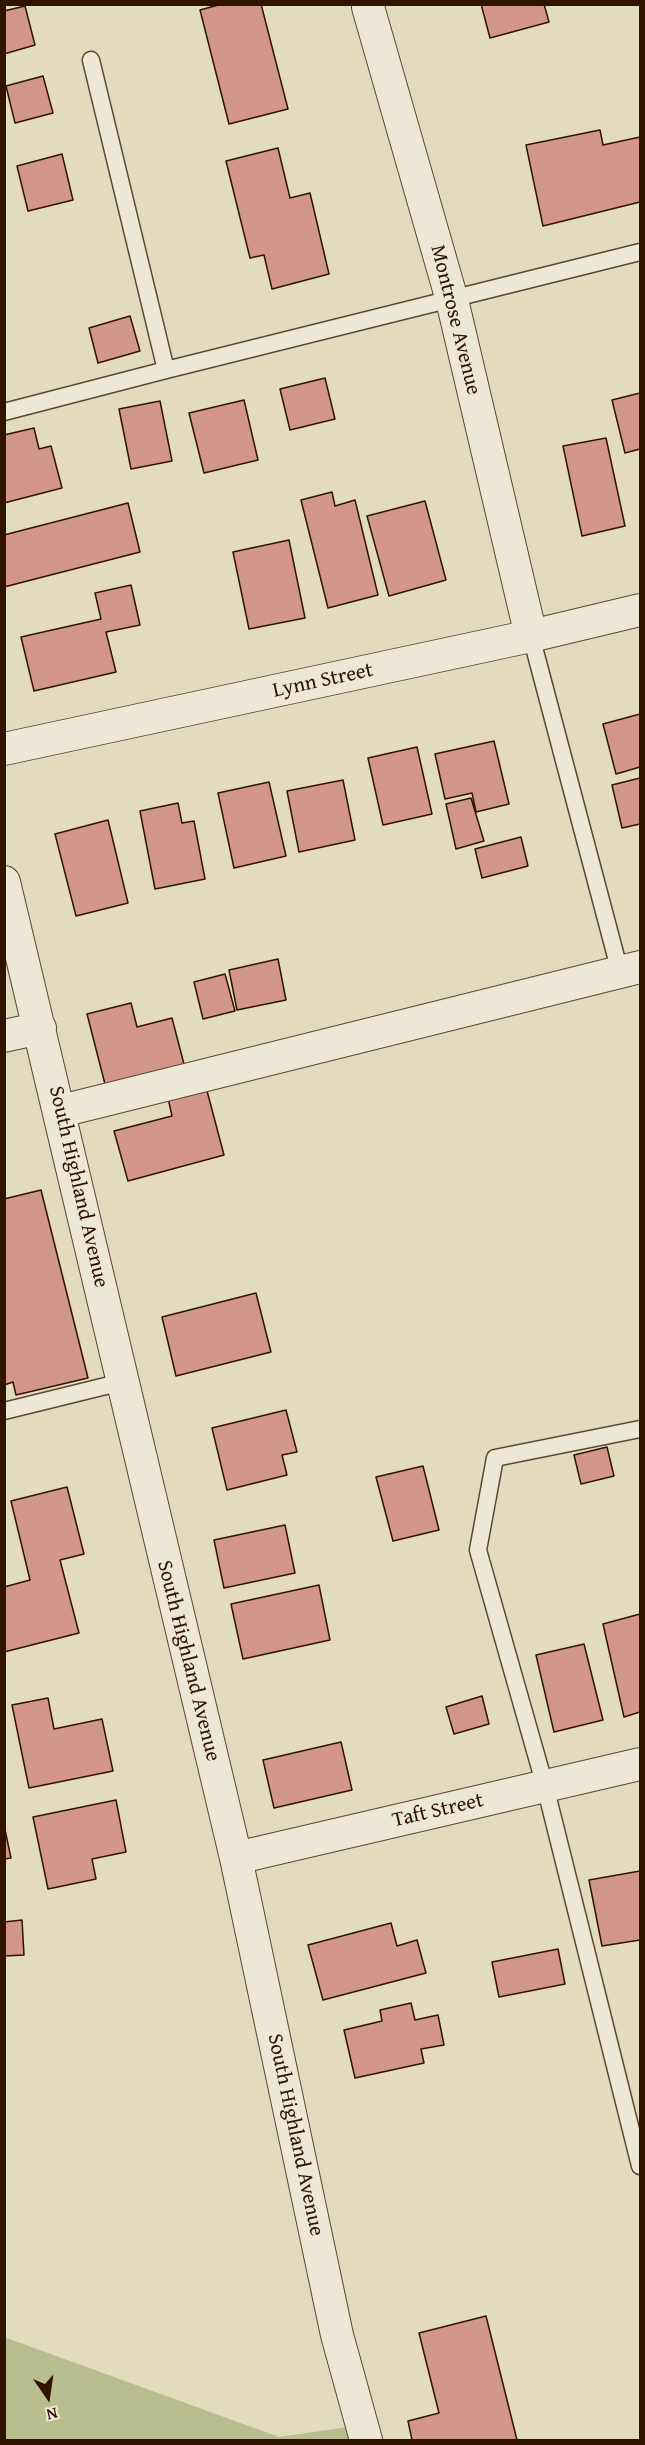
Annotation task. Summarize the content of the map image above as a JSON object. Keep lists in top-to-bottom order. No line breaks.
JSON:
{"streets":{"street":["Montrose Avenue","Lynn Street","South Highland Avenue","Taft Street"]},"crossings":[["Montrose Avenue","Lynn Street"],["South Highland Avenue","Taft Street"]],"north":"bottom"}
